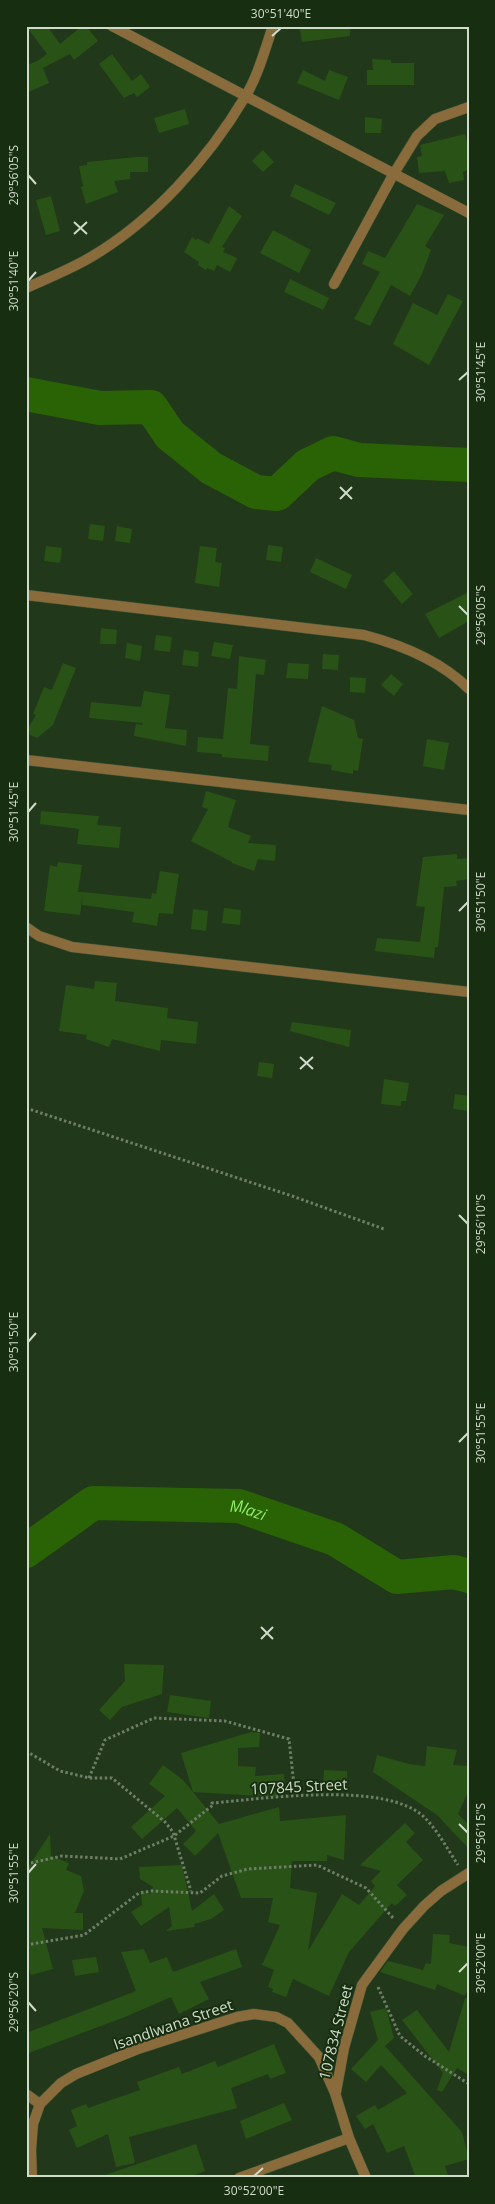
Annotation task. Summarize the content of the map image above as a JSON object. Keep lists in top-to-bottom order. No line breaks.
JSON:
{"streets":{"street":["Isandlwana Street","107834 Street"],"path":["107845 Street"]},"crossings":[["107845 Street","107834 Street"],["Isandlwana Street","107834 Street"]],"water":["Mlazi"],"coordinates":["30°51'40\"E","29°56'05\"S","30°51'45\"E","30°51'50\"E","29°56'10\"S","30°51'55\"E","29°56'15\"S","30°52'00\"E","29°56'20\"S"]}
